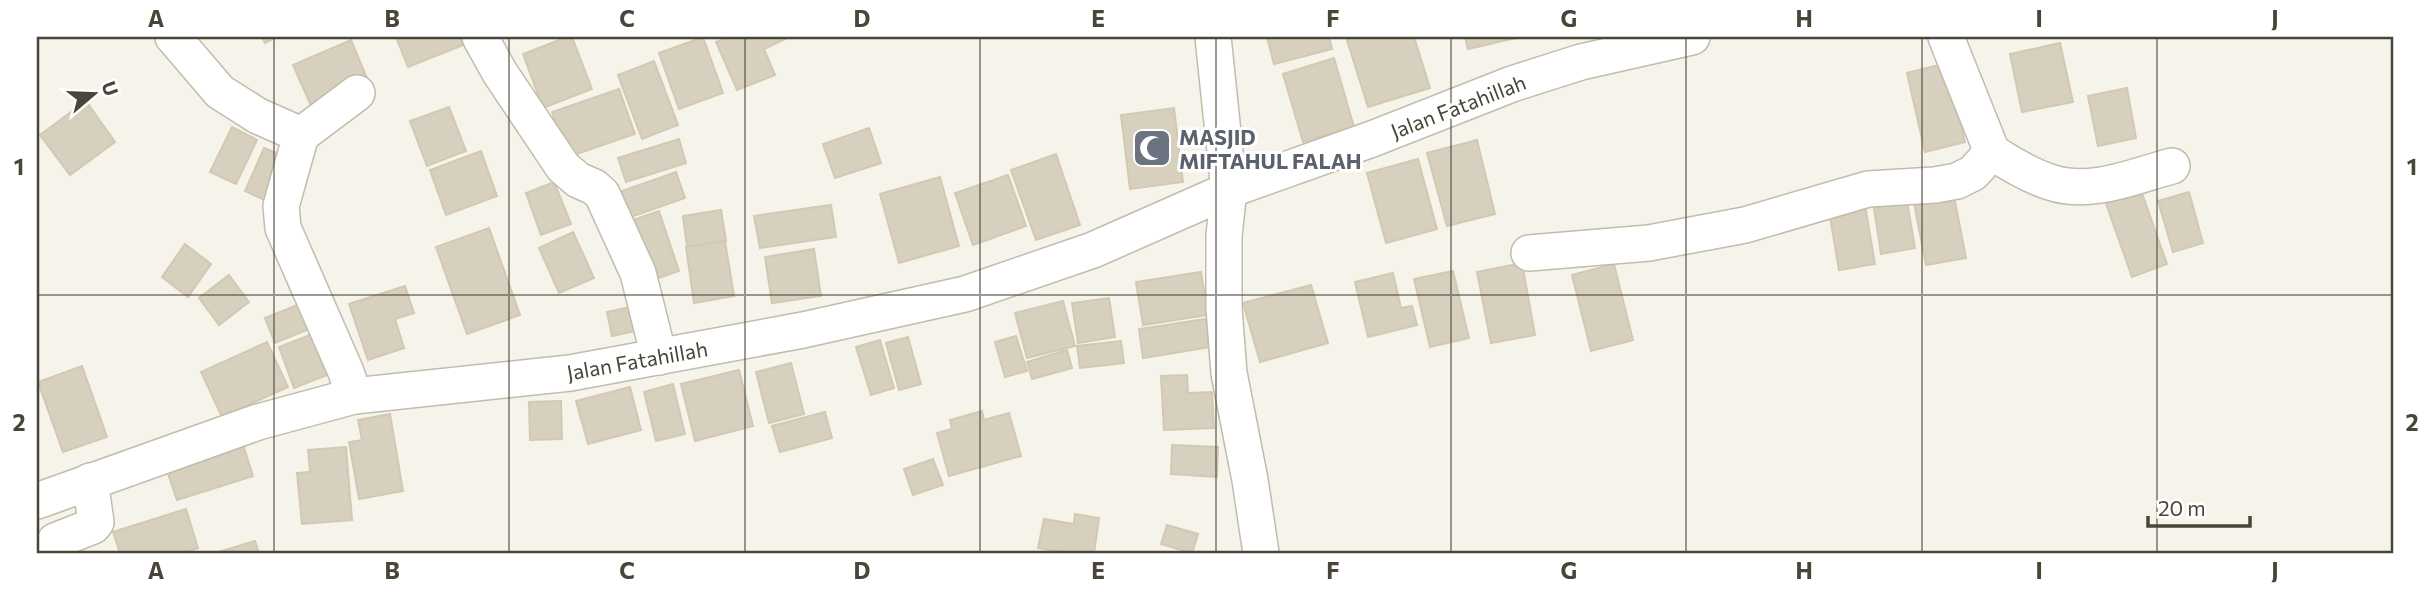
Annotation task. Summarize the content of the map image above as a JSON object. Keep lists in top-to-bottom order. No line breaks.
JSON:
{"streets":{"street":["Jalan Fatahillah"]},"places":{"mosque":["MASJID MIFTAHUL FALAH"]},"scale_bar":"20 m","north":"right","grid":{"columns":["A","B","C","D","E","F","G","H","I","J"],"rows":["1","2"]}}
